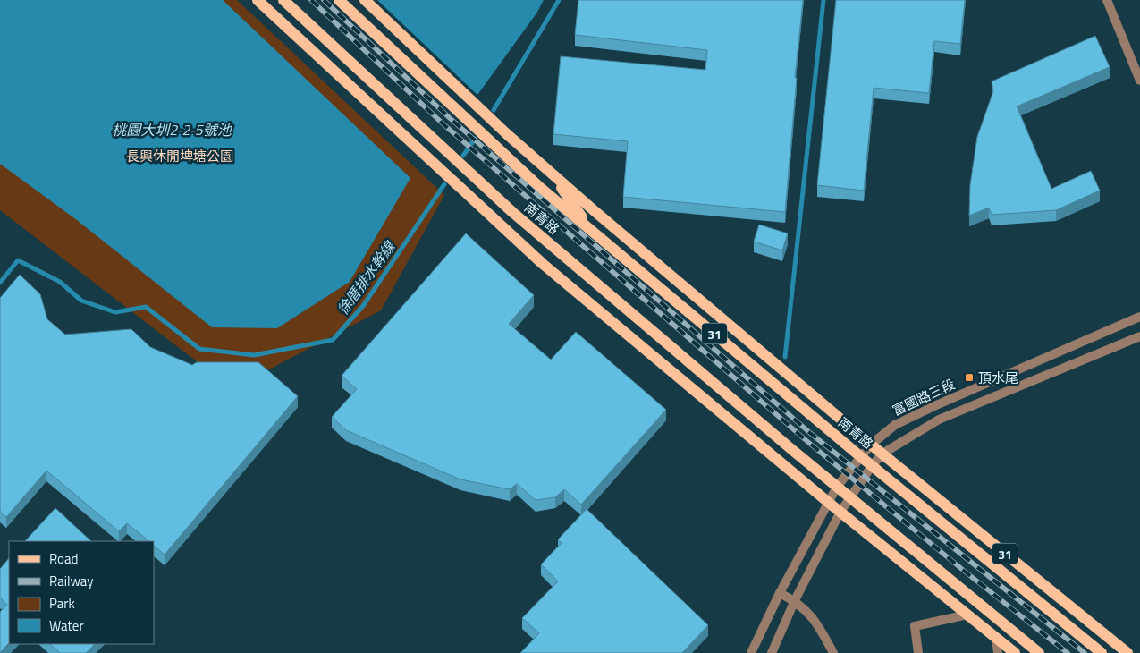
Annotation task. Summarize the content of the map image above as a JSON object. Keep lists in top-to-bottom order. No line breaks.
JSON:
{"streets":{"main road":["南青路","31"],"street":["富國路三段"]},"crossings":[["南青路","31"],["南青路","富國路三段"],["31","富國路三段"]],"water":["桃園大圳2-2-5號池","徐厝排水幹線"],"parks":["長興休閒埤塘公園"],"places":{"transit":["頂水尾"]},"legend":["Road","Railway","Park","Water"]}
